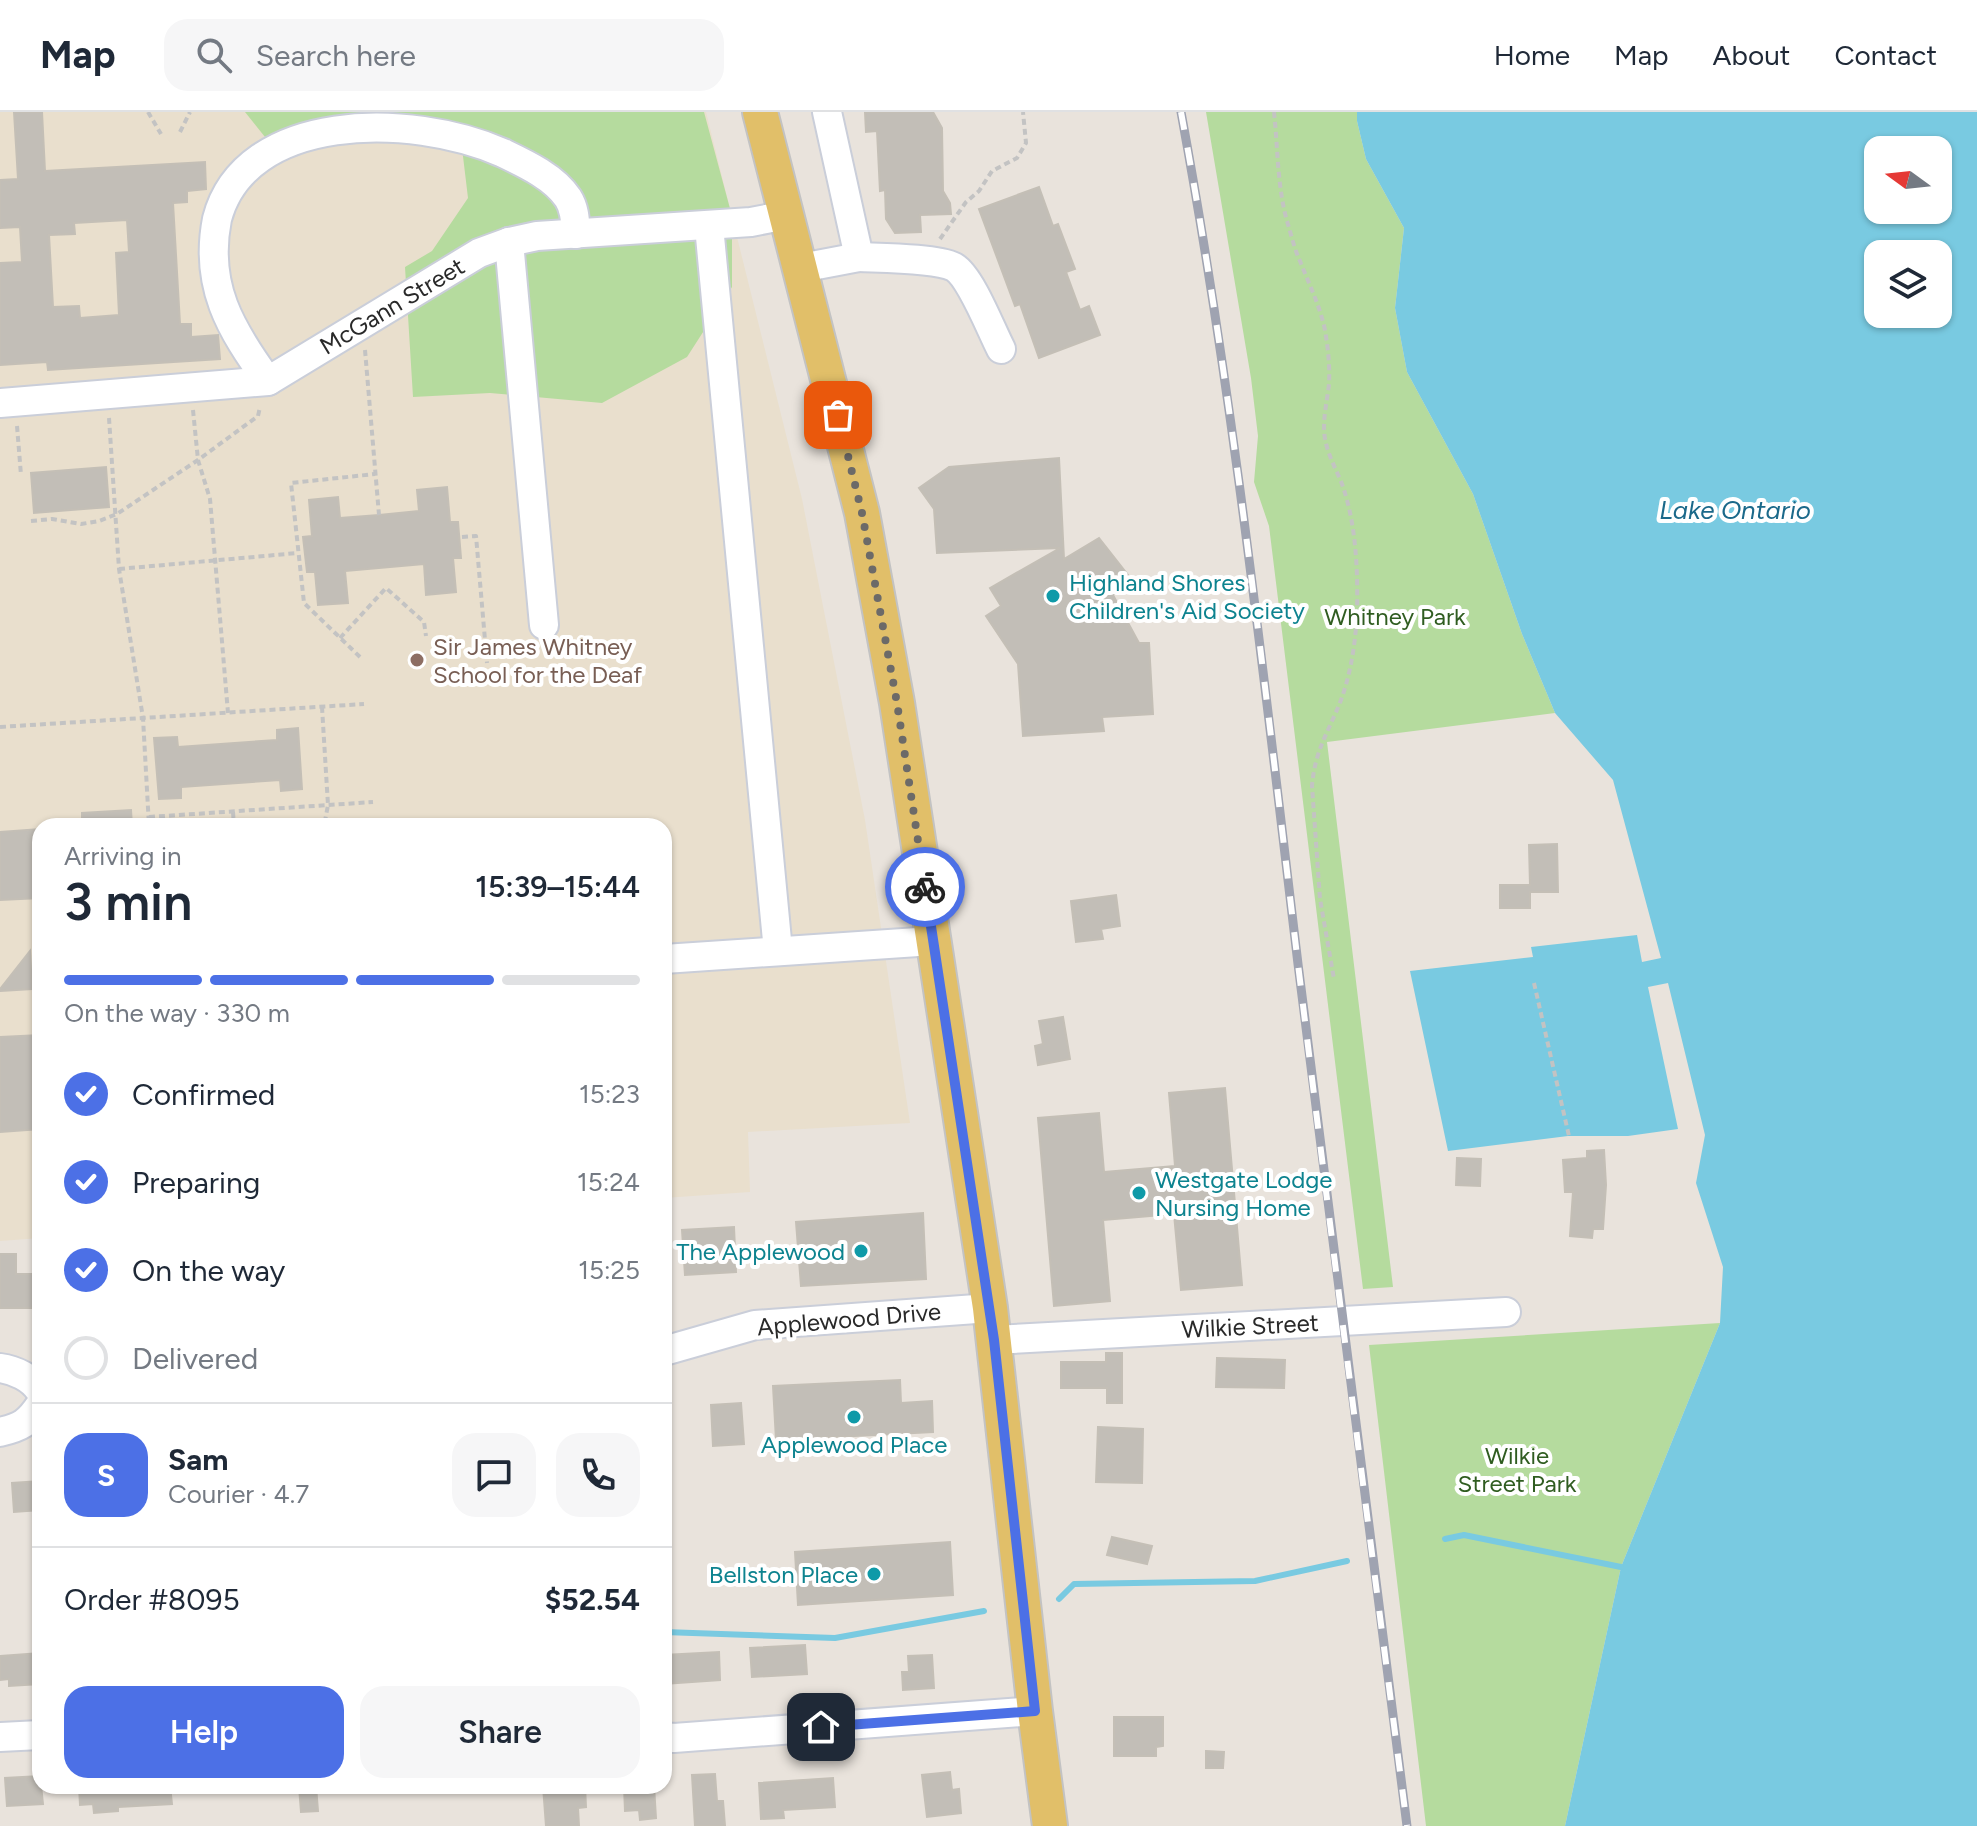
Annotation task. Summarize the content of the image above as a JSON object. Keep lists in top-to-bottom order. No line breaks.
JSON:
{"streets":{"street":["McGann Street","Applewood Drive","Wilkie Street"]},"crossings":[["Applewood Drive","Wilkie Street"]],"water":["Lake Ontario"],"parks":["Whitney Park","Wilkie Street Park"],"places":["Highland Shores Children's Aid Society","Sir James Whitney School for the Deaf","Westgate Lodge Nursing Home","The Applewood","Applewood Place","Bellston Place"],"north":"left","page":{"header":"Map","search":"Search here","nav":["Home","Map","About","Contact"],"heading":["3 min","Arriving in","15:39–15:44"],"panel":["Sam","Courier · 4.7","Order #8095","$52.54"],"bar":"On the way · 330 m","list":[["Confirmed","15:23"],["Preparing","15:24"],["On the way","15:25"],"Delivered"],"round":"S","buttons":["Help","Share"]}}
